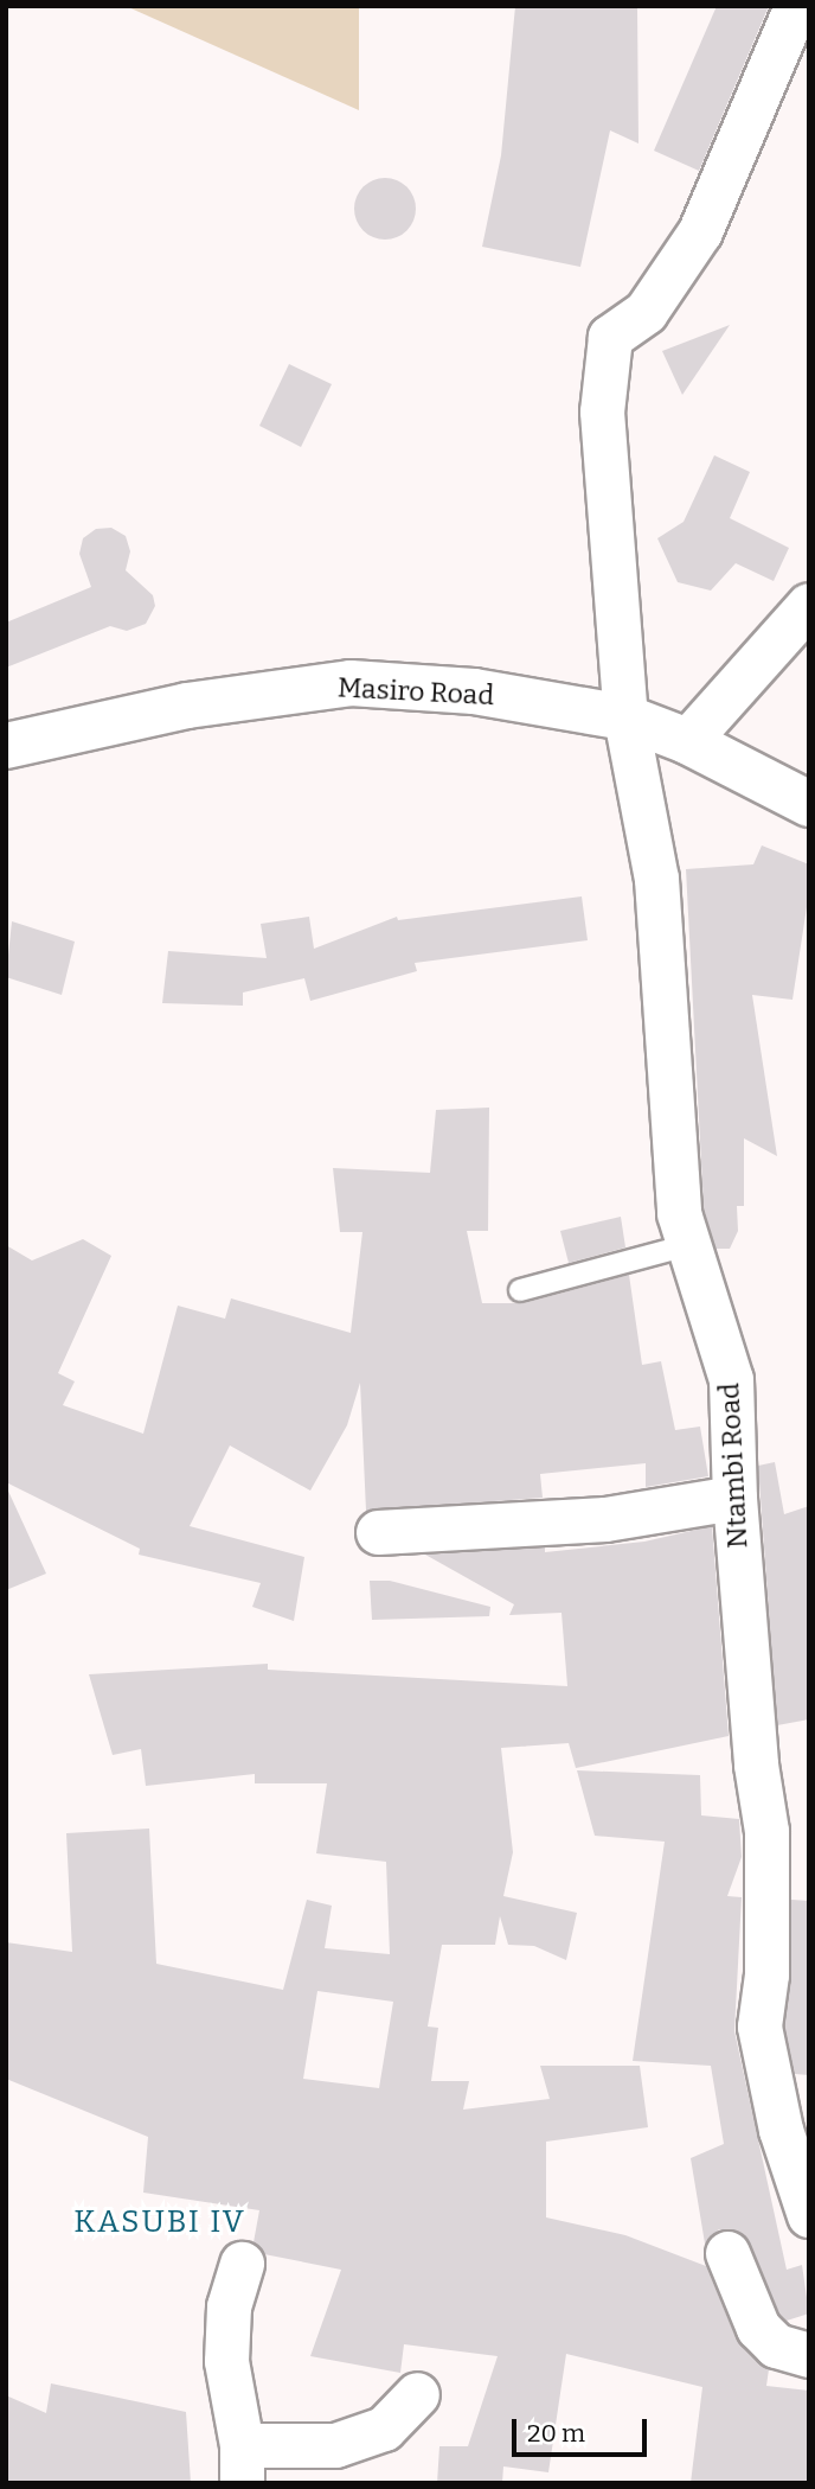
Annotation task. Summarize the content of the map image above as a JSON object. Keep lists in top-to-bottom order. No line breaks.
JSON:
{"streets":{"main road":["Masiro Road"],"street":["Ntambi Road"]},"crossings":[["Masiro Road","Ntambi Road"]],"districts":["KASUBI IV"],"scale_bar":"20 m"}
